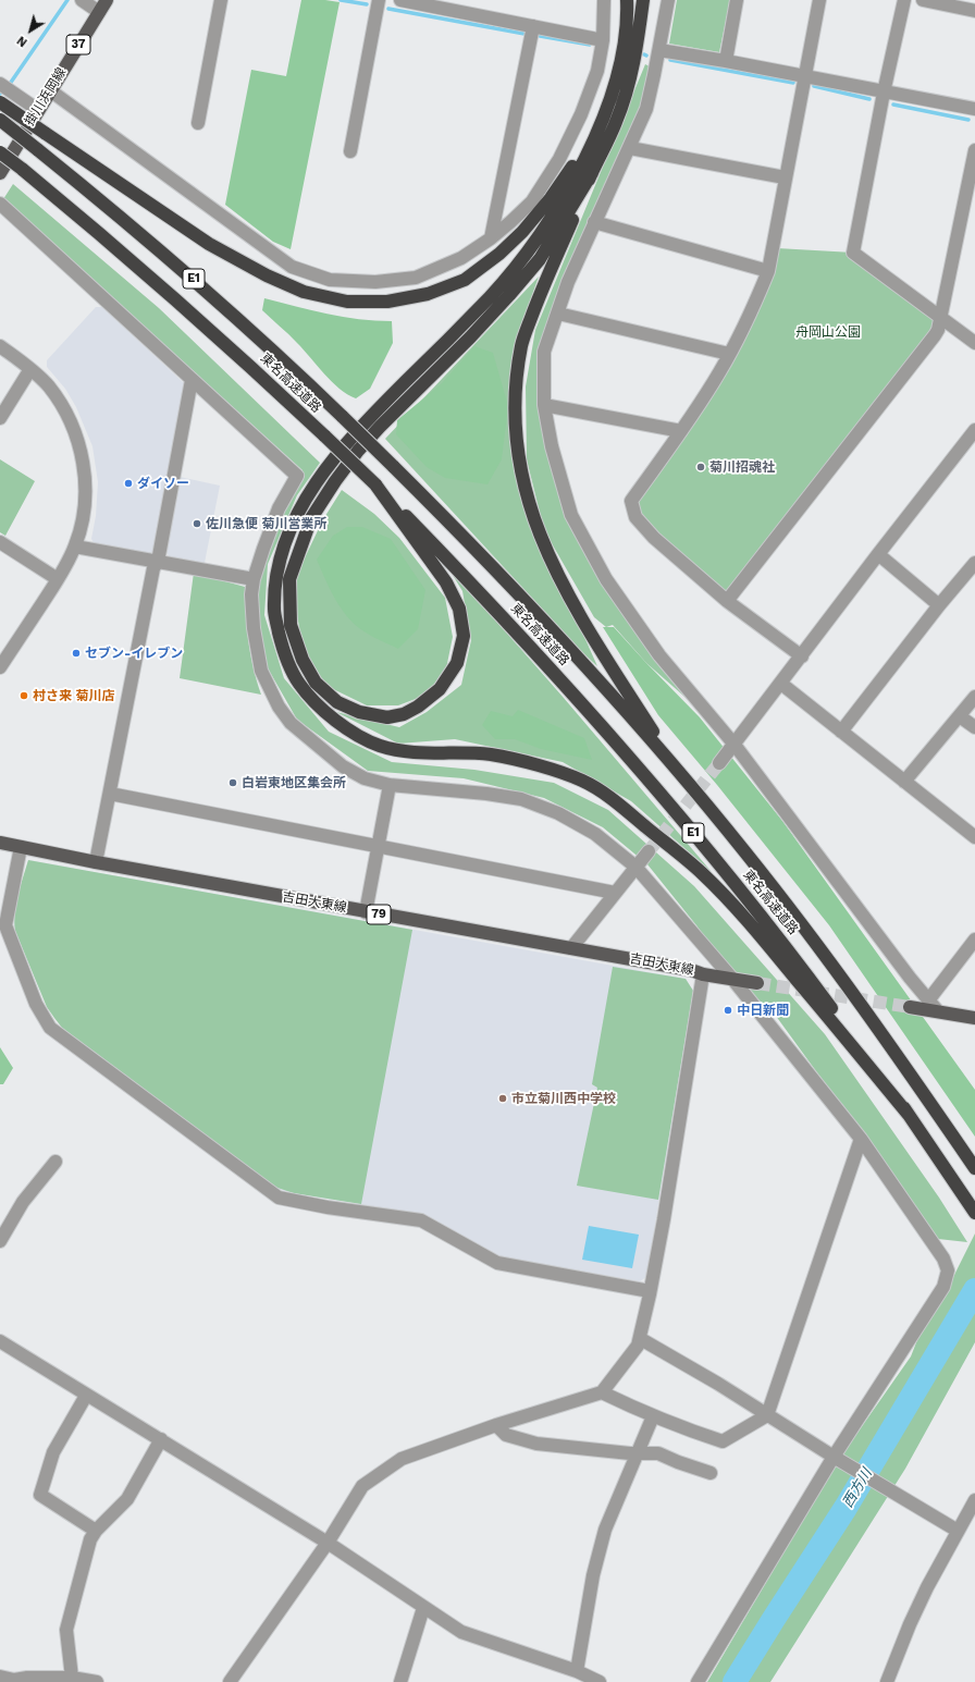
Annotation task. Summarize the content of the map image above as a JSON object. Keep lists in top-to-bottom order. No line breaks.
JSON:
{"streets":{"highway":["E1","東名高速道路"],"main road":["37","掛川浜岡線","吉田大東線","79"]},"water":["西方川"],"parks":["舟岡山公園"],"places":["菊川招魂社","ダイソー","佐川急便 菊川営業所","セブン-イレブン","村さ来 菊川店","白岩東地区集会所","中日新聞","市立菊川西中学校"],"north":"bottom left"}
